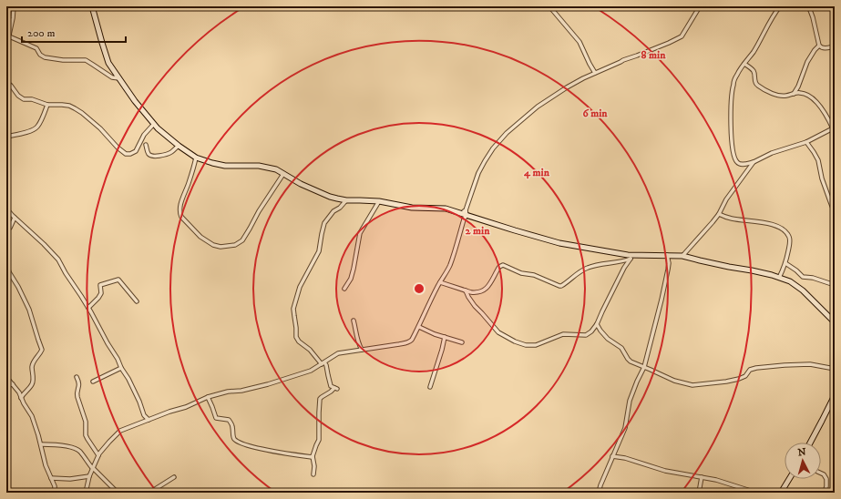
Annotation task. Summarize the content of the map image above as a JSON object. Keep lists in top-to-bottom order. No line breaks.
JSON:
{"scale_bar":"200 m","north":"top","rings":["8 min","6 min","4 min","2 min"]}
